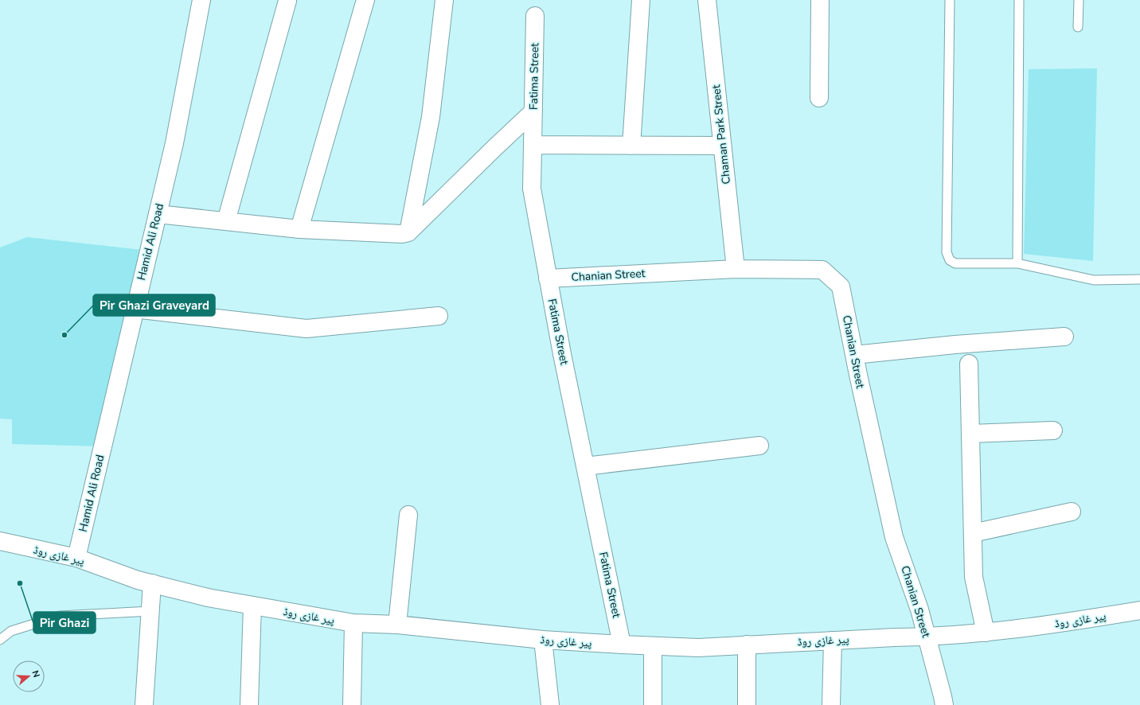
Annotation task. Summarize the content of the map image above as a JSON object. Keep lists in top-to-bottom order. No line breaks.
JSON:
{"streets":{"street":["Fatima Street","Chaman Park Street","Hamid Ali Road","Chanian Street","پیر غازی روڈ"]},"crossings":[["Fatima Street","Chanian Street"],["Fatima Street","پیر غازی روڈ"],["Chaman Park Street","Chanian Street"],["Hamid Ali Road","پیر غازی روڈ"],["Chanian Street","پیر غازی روڈ"]],"places":["Pir Ghazi Graveyard","Pir Ghazi"],"north":"right"}
